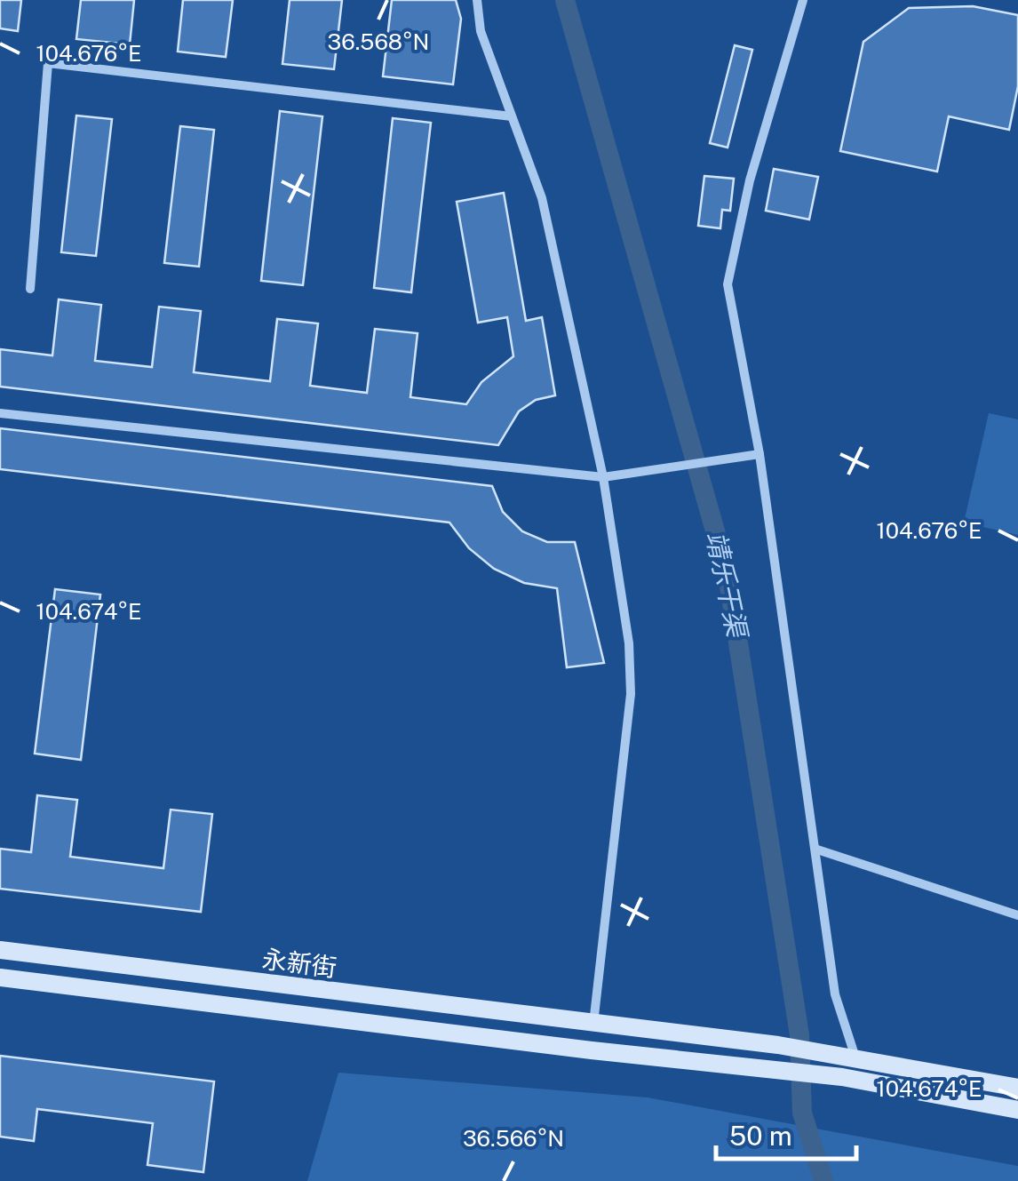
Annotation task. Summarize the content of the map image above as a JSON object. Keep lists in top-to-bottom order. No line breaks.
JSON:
{"streets":{"street":["永新街"]},"water":["靖乐干渠"],"scale_bar":"50 m","coordinates":["36.568°N","104.676°E","104.674°E","36.566°N"]}
